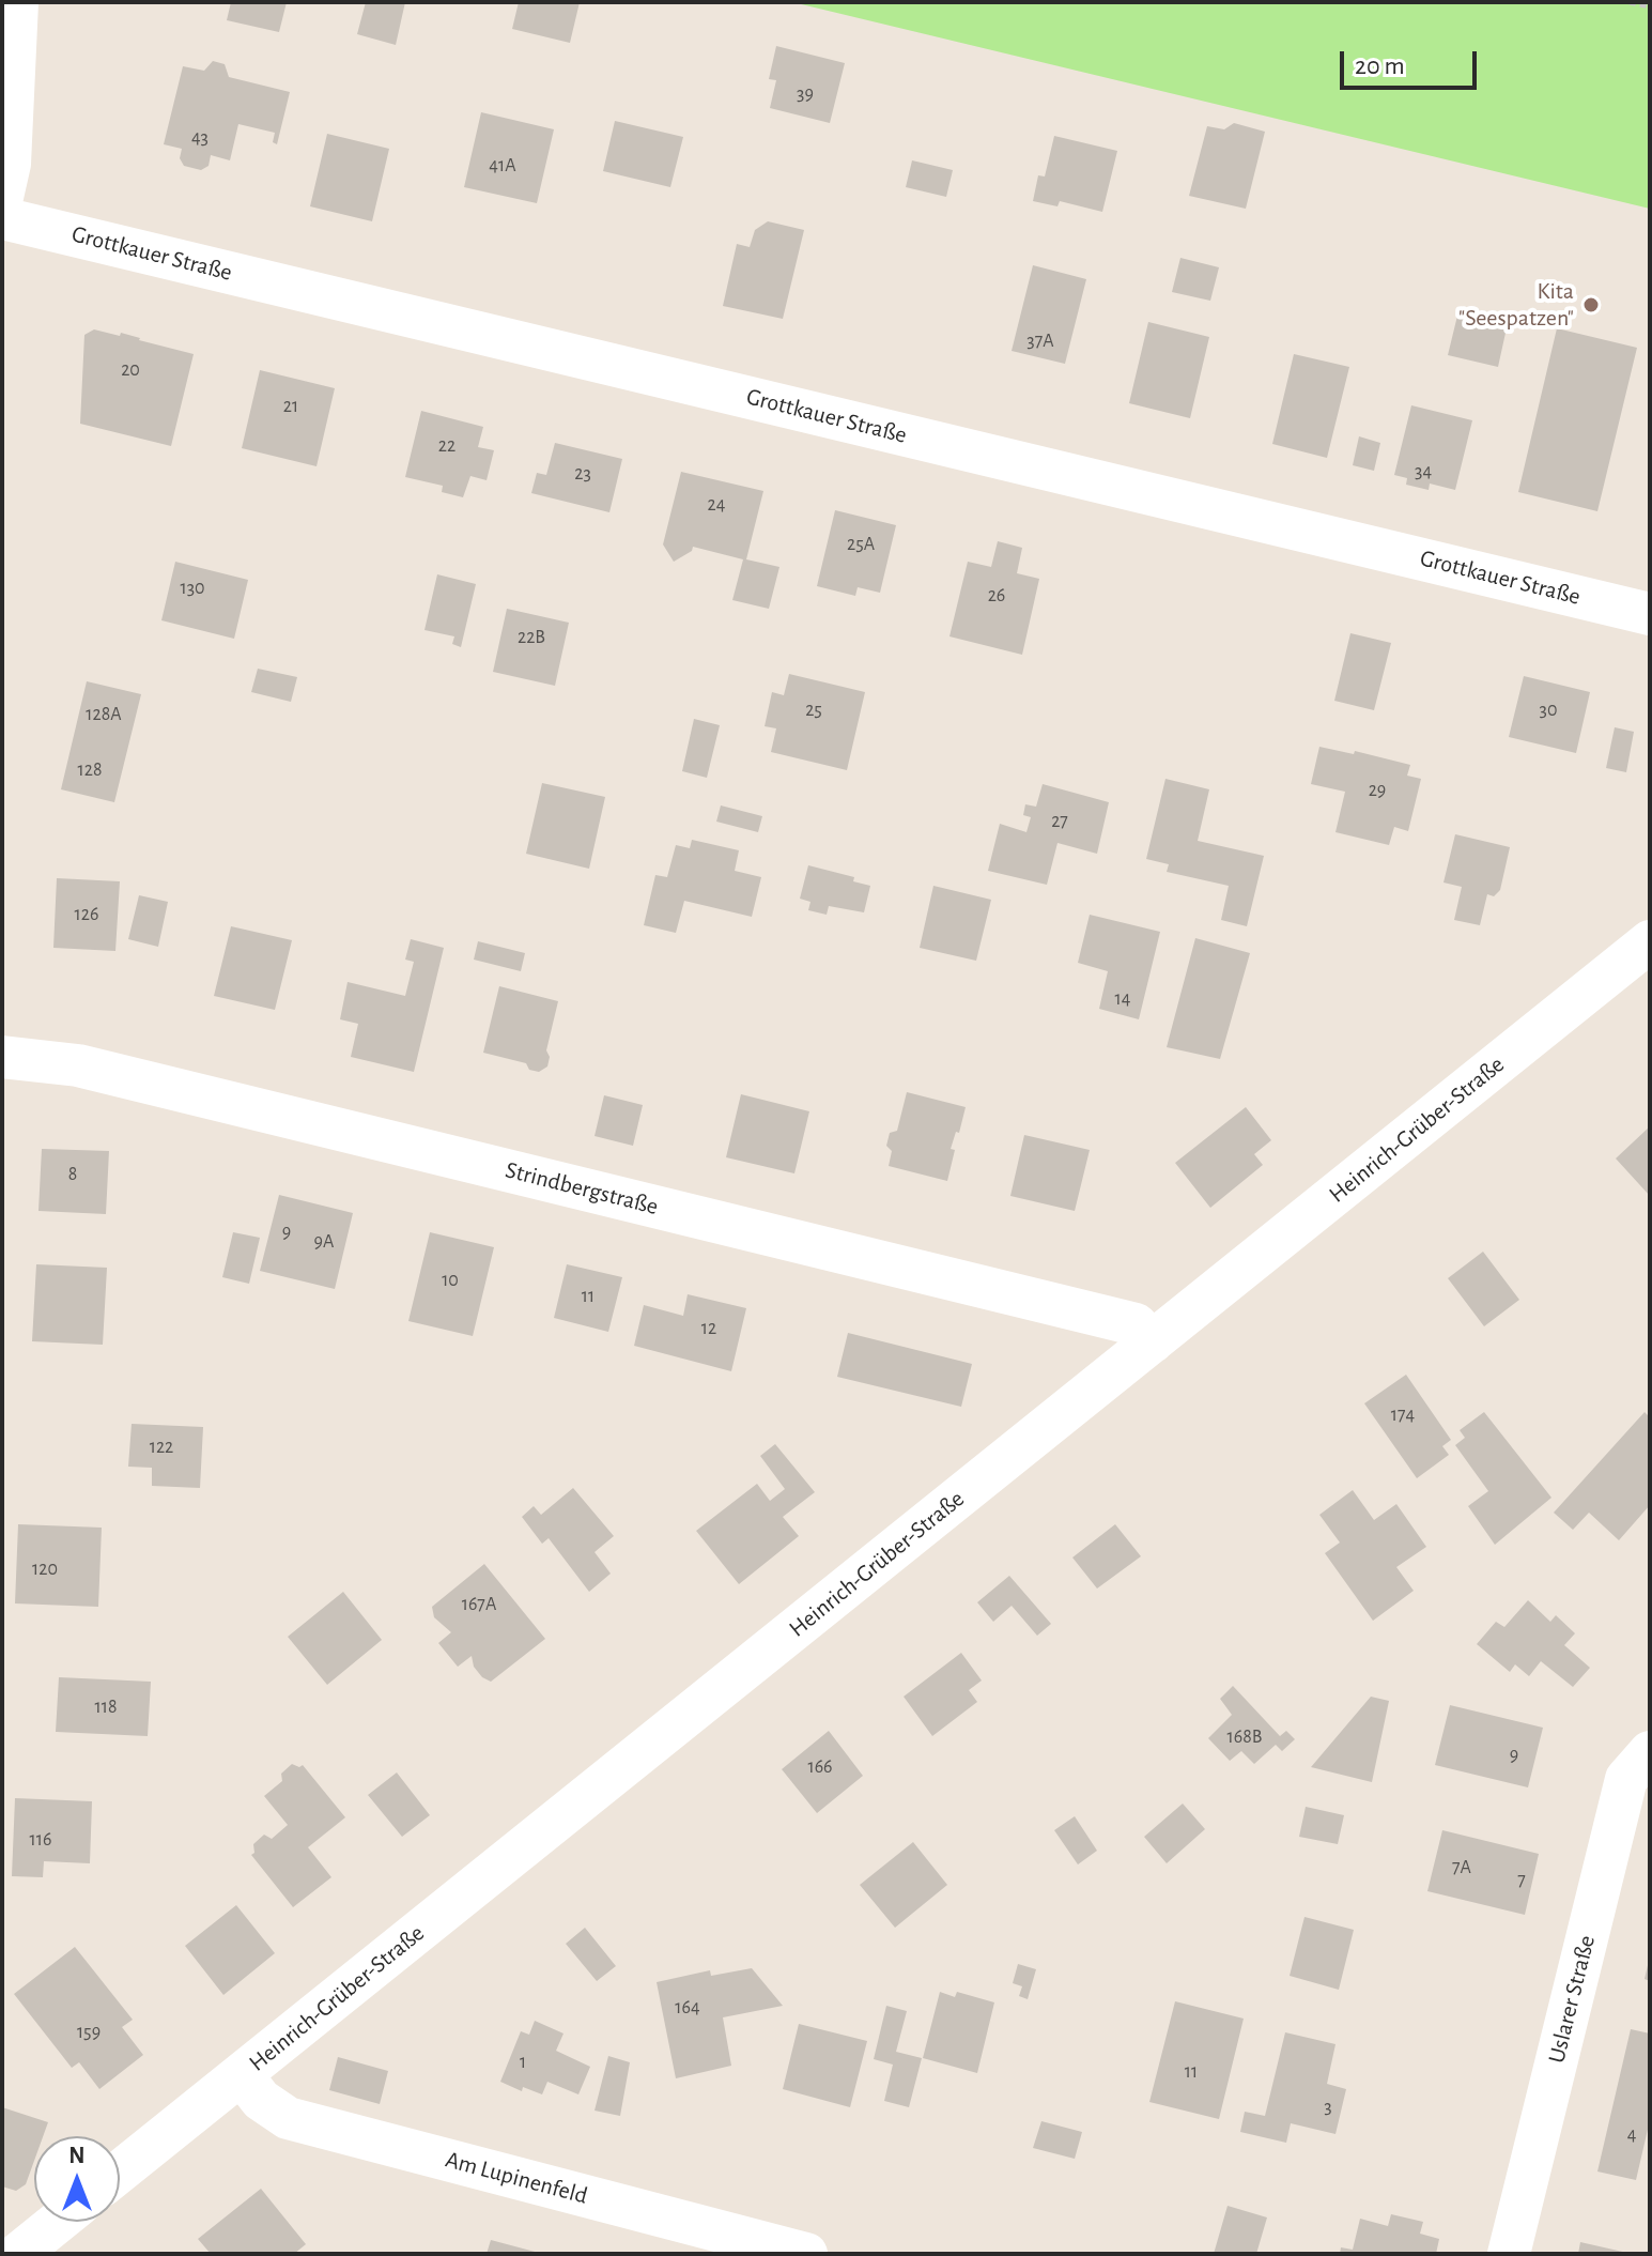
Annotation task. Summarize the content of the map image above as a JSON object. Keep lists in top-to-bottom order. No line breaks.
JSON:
{"streets":{"street":["Grottkauer Straße","Heinrich-Grüber-Straße","Strindbergstraße","Uslarer Straße","Am Lupinenfeld"]},"crossings":[["Heinrich-Grüber-Straße","Strindbergstraße"],["Heinrich-Grüber-Straße","Am Lupinenfeld"]],"places":["Kita \"Seespatzen\""],"house_numbers":["39","43","41A","37A","20","21","22","34","23","24","25A","130","26","22B","25","30","128A","128","29","27","126","14","8","9","9A","10","11","12","174","122","120","167A","118","168B","9","166","116","7A","7","164","159","1","11","3","4"],"scale_bar":"20 m","north":"top"}
